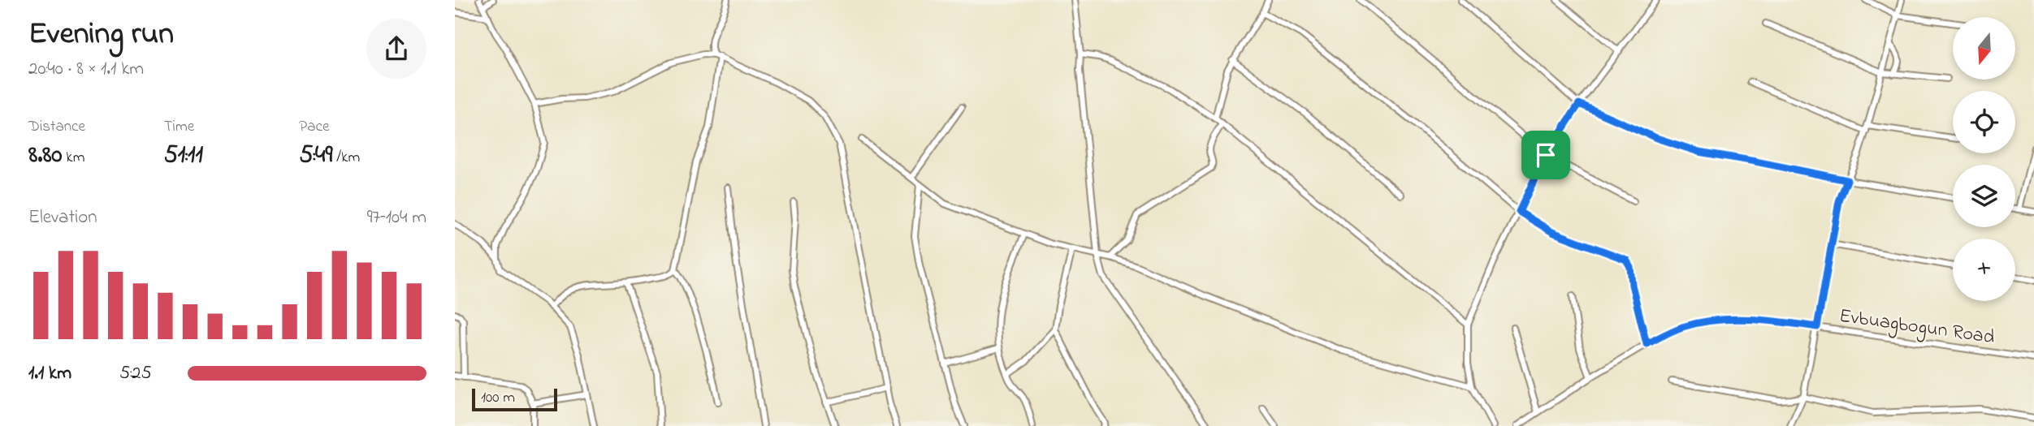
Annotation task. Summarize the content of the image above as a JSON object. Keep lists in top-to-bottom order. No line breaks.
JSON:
{"streets":{"street":["Evbuagbogun Road"]},"scale_bar":"100 m","north":"bottom","page":{"heading":["Evening run","20:40 · 8 × 1.1 km"],"map_buttons":"+","stats":[["Distance","8.80 km"],["Time","51:11"],["Pace","5:49 /km"]],"chart":["Elevation","97–104 m"],"list":[{"name":"1.1 km","note":"5:25"}],"scale":"100 m"}}
